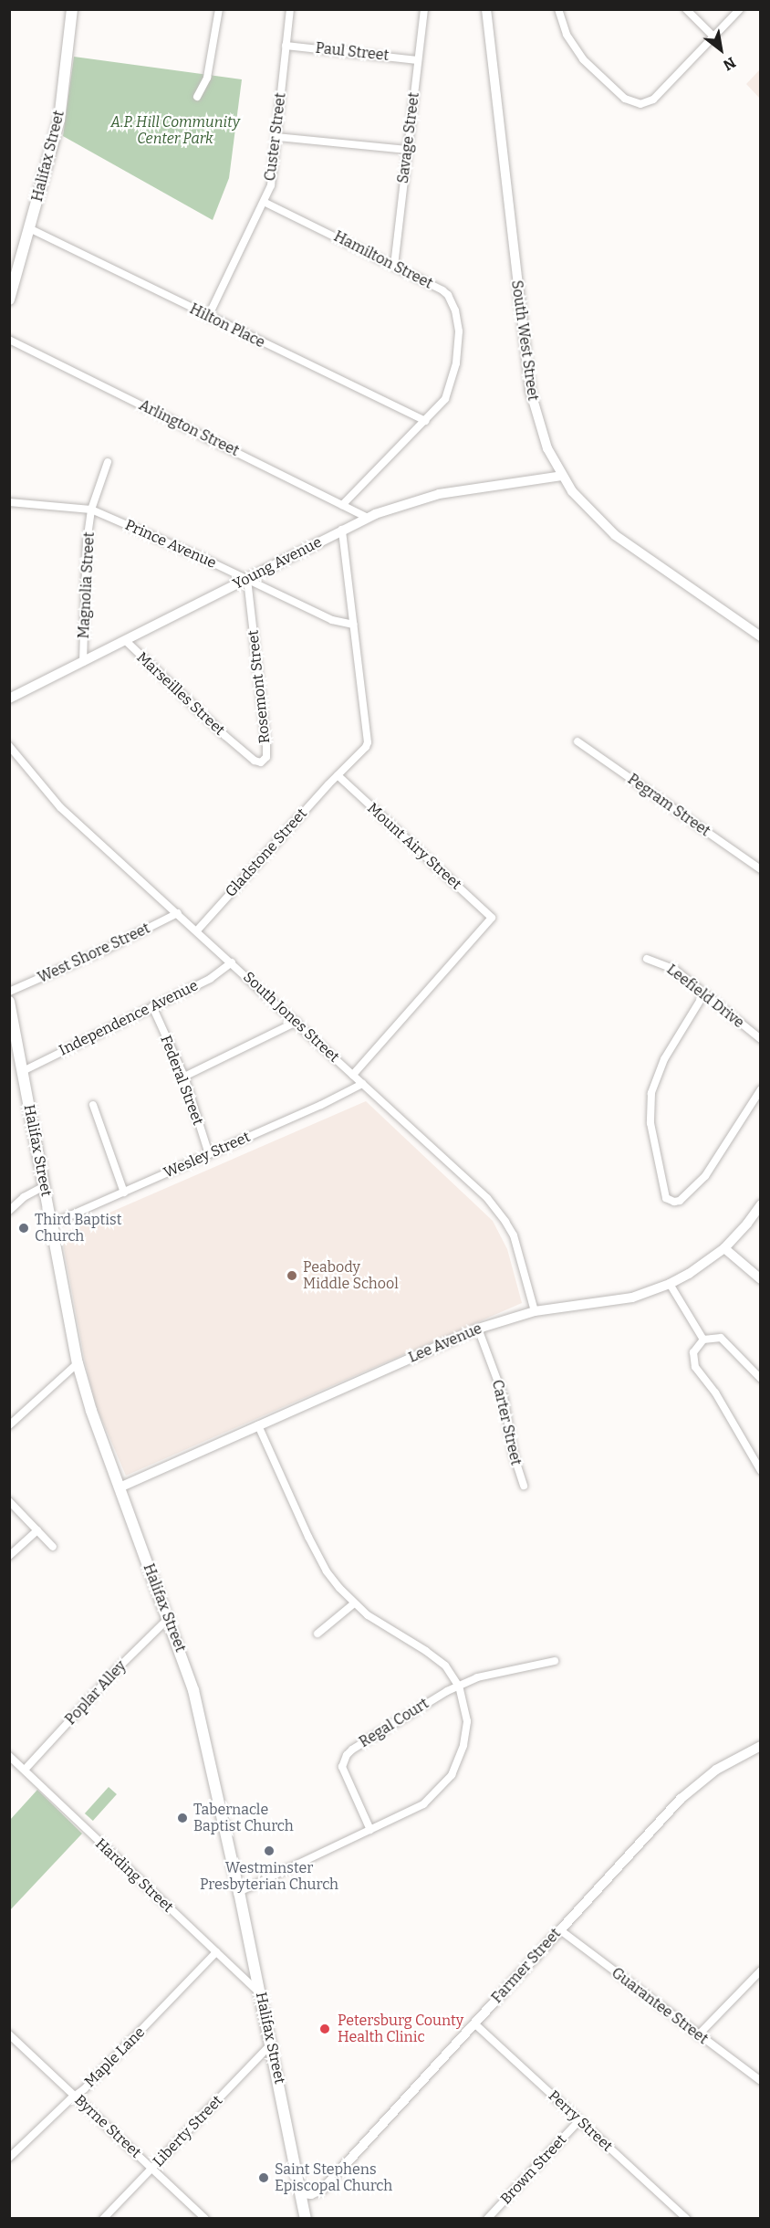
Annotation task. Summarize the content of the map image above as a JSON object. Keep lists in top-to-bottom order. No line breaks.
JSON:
{"streets":{"main road":["Halifax Street"],"street":["Paul Street","Custer Street","Savage Street","Hamilton Street","Hilton Place","South West Street","Arlington Street","Prince Avenue","Young Avenue","Magnolia Street","Rosemont Street","Marseilles Street","Pegram Street","Mount Airy Street","Gladstone Street","West Shore Street","Leefield Drive","South Jones Street","Independence Avenue","Federal Street","Wesley Street","Lee Avenue","Carter Street","Poplar Alley","Regal Court","Harding Street","Farmer Street","Guarantee Street","Maple Lane","Perry Street","Byrne Street","Liberty Street","Brown Street"]},"crossings":[["Paul Street","Custer Street"],["Paul Street","Savage Street"],["Custer Street","Hamilton Street"],["Custer Street","Hilton Place"],["Savage Street","Hamilton Street"],["Halifax Street","Hilton Place"],["Halifax Street","Independence Avenue"],["Halifax Street","Wesley Street"],["Halifax Street","Lee Avenue"],["Halifax Street","Poplar Alley"],["Halifax Street","Harding Street"],["Halifax Street","Farmer Street"],["Halifax Street","Liberty Street"],["Hamilton Street","Hilton Place"],["Hamilton Street","Arlington Street"],["South West Street","Young Avenue"],["Arlington Street","Young Avenue"],["Prince Avenue","Young Avenue"],["Prince Avenue","Magnolia Street"],["Prince Avenue","Rosemont Street"],["Young Avenue","Magnolia Street"],["Young Avenue","Rosemont Street"],["Young Avenue","Marseilles Street"],["Rosemont Street","Marseilles Street"],["Mount Airy Street","Gladstone Street"],["Mount Airy Street","South Jones Street"],["Gladstone Street","South Jones Street"],["West Shore Street","South Jones Street"],["South Jones Street","Independence Avenue"],["South Jones Street","Wesley Street"],["South Jones Street","Lee Avenue"],["Independence Avenue","Federal Street"],["Federal Street","Wesley Street"],["Lee Avenue","Carter Street"],["Poplar Alley","Harding Street"],["Harding Street","Maple Lane"],["Farmer Street","Guarantee Street"],["Farmer Street","Perry Street"],["Maple Lane","Byrne Street"],["Perry Street","Brown Street"],["Byrne Street","Liberty Street"]],"parks":["A.P. Hill Community Center Park"],"places":["Third Baptist Church","Peabody Middle School","Tabernacle Baptist Church","Westminster Presbyterian Church","Petersburg County Health Clinic","Saint Stephens Episcopal Church"],"north":"bottom right"}
